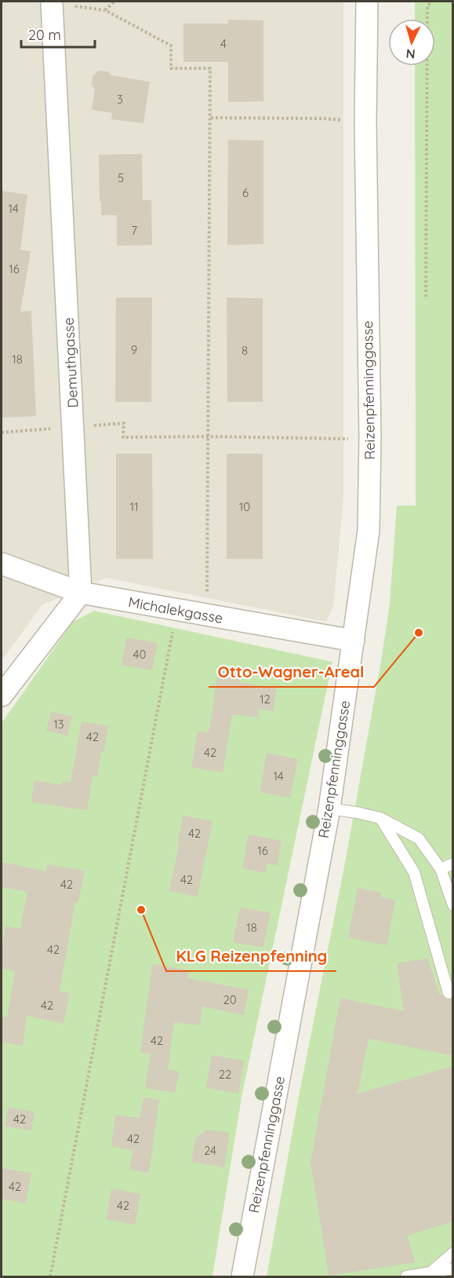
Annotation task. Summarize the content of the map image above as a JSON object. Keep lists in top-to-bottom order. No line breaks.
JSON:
{"streets":{"street":["Demuthgasse","Reizenpfenninggasse","Michalekgasse"]},"crossings":[["Demuthgasse","Michalekgasse"],["Reizenpfenninggasse","Michalekgasse"]],"places":["Otto-Wagner-Areal","KLG Reizenpfenning"],"house_numbers":["4","3","5","6","14","7","16","9","8","18","11","10","40","12","13","42","42","14","42","16","42","42","18","42","20","42","42","22","42","42","24","42","42"],"scale_bar":"20 m","north":"bottom"}
